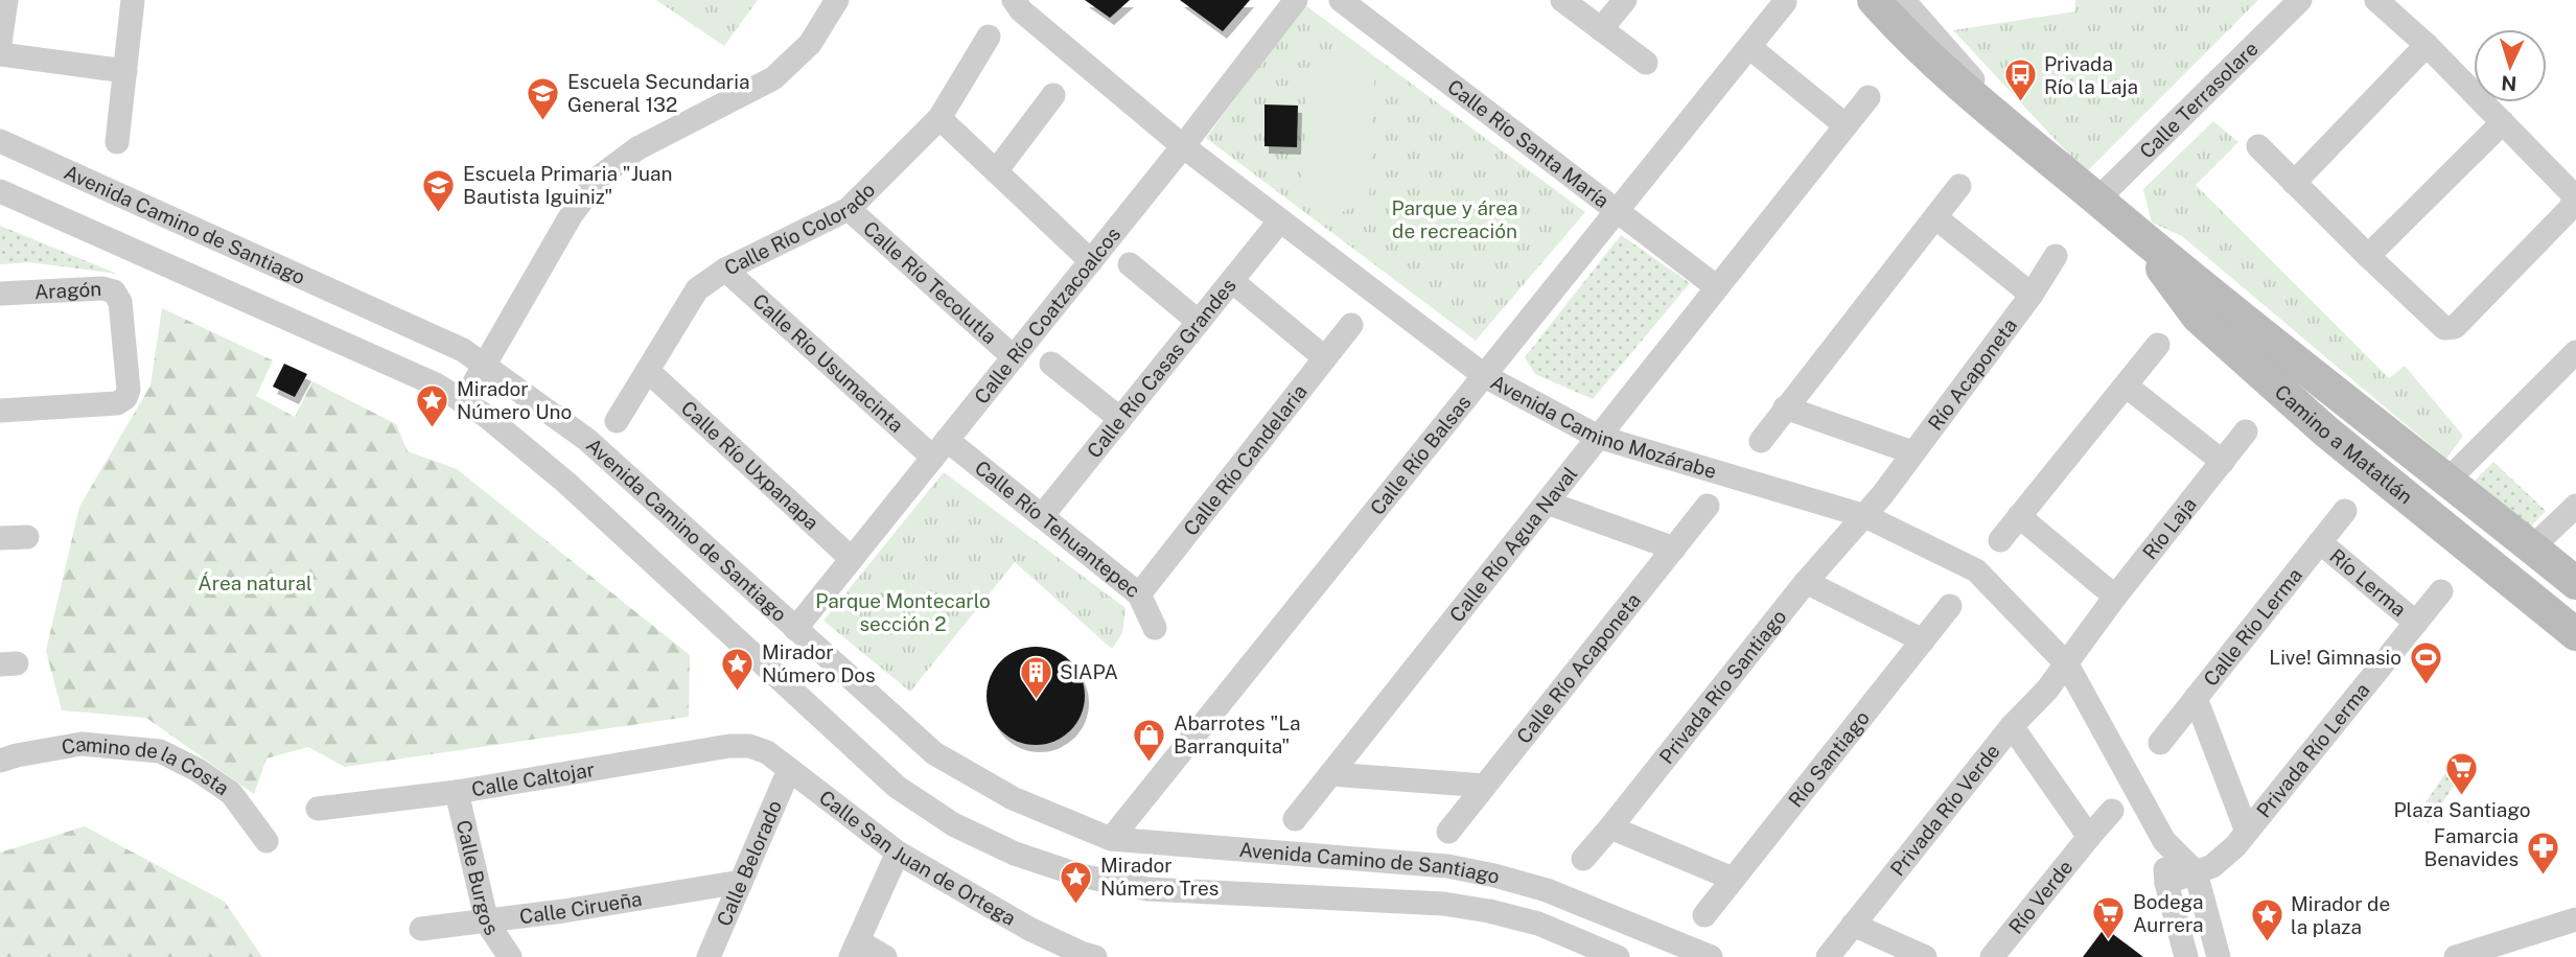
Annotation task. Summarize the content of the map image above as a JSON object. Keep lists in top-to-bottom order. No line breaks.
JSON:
{"streets":{"street":["Calle Terrasolare","Calle Río Santa María","Avenida Camino de Santiago","Calle Río Colorado","Calle Río Tecolutla","Aragón","Calle Río Coatzacoalcos","Calle Río Usumacinta","Calle Río Casas Grandes","Río Acaponeta","Avenida Camino Mozárabe","Camino a Matatlán","Calle Río Balsas","Calle Río Candelaria","Calle Río Uxpanapa","Calle Río Tehuantepec","Río Laja","Calle Río Agua Naval","Río Lerma","Calle Río Lerma","Calle Río Acaponeta","Privada Río Santiago","Privada Río Lerma","Río Santiago","Camino de la Costa","Calle Caltojar","Privada Río Verde","Calle San Juan de Ortega","Calle Belorado","Calle Burgos","Río Verde","Calle Cirueña"]},"crossings":[["Calle Terrasolare","Camino a Matatlán"],["Calle Río Santa María","Calle Río Balsas"],["Calle Río Santa María","Calle Río Agua Naval"],["Avenida Camino de Santiago","Calle Río Coatzacoalcos"],["Avenida Camino de Santiago","Calle Río Balsas"],["Calle Río Colorado","Calle Río Tecolutla"],["Calle Río Colorado","Calle Río Usumacinta"],["Calle Río Colorado","Calle Río Uxpanapa"],["Calle Río Tecolutla","Calle Río Coatzacoalcos"],["Calle Río Coatzacoalcos","Calle Río Usumacinta"],["Calle Río Coatzacoalcos","Avenida Camino Mozárabe"],["Calle Río Coatzacoalcos","Calle Río Uxpanapa"],["Calle Río Coatzacoalcos","Calle Río Tehuantepec"],["Calle Río Usumacinta","Calle Río Tehuantepec"],["Calle Río Casas Grandes","Avenida Camino Mozárabe"],["Calle Río Casas Grandes","Calle Río Tehuantepec"],["Río Acaponeta","Avenida Camino Mozárabe"],["Río Acaponeta","Privada Río Santiago"],["Avenida Camino Mozárabe","Calle Río Balsas"],["Avenida Camino Mozárabe","Río Laja"],["Avenida Camino Mozárabe","Calle Río Agua Naval"],["Avenida Camino Mozárabe","Privada Río Santiago"],["Avenida Camino Mozárabe","Privada Río Lerma"],["Avenida Camino Mozárabe","Privada Río Verde"],["Calle Río Candelaria","Calle Río Tehuantepec"],["Río Laja","Privada Río Verde"],["Río Lerma","Calle Río Lerma"],["Río Lerma","Privada Río Lerma"],["Calle Caltojar","Calle San Juan de Ortega"],["Calle Caltojar","Calle Burgos"],["Calle San Juan de Ortega","Calle Belorado"],["Calle Belorado","Calle Cirueña"],["Calle Burgos","Calle Cirueña"]],"parks":["Parque y área de recreación","Área natural","Parque Montecarlo sección 2"],"places":{"bus stop":["Privada Río la Laja"],"school or university":["Escuela Secundaria General 132","Escuela Primaria \"Juan Bautista Iguiniz\""],"place":["Mirador Número Uno","Mirador Número Dos","Mirador Número Tres","Mirador de la plaza"],"sports":["Live! Gimnasio"],"building":["SIAPA"],"shop":["Abarrotes \"La Barranquita\""],"supermarket":["Plaza Santiago","Bodega Aurrera"],"pharmacy":["Famarcia Benavides"]},"north":"bottom"}
